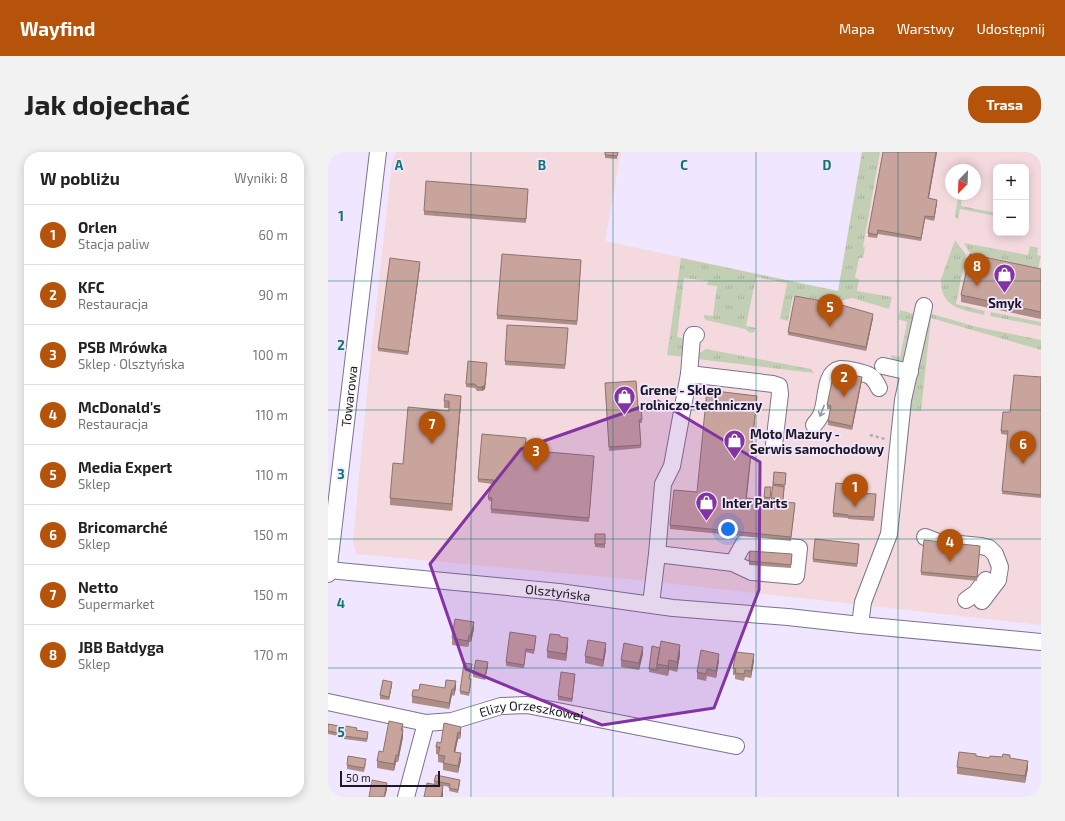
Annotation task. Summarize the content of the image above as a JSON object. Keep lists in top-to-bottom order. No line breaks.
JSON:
{"streets":{"street":["Towarowa","Olsztyńska","Elizy Orzeszkowej"]},"crossings":[["Towarowa","Olsztyńska"]],"places":{"shop":["Smyk","Grene - Sklep rolniczo-techniczny","Moto Mazury - Serwis samochodowy","Inter Parts"]},"scale_bar":"50 m","north":"bottom left","page":{"header":"Wayfind","nav":["Mapa","Warstwy","Udostępnij"],"buttons":"Trasa","title":"Jak dojechać","heading":["W pobliżu","Wyniki: 8"],"map_buttons":["+","−"],"list":[{"mark":"1","name":"Orlen","note":"Stacja paliw","value":"60 m"},{"mark":"2","name":"KFC","note":"Restauracja","value":"90 m"},{"mark":"3","name":"PSB Mrówka","note":"Sklep · Olsztyńska","value":"100 m"},{"mark":"4","name":"McDonald's","note":"Restauracja","value":"110 m"},{"mark":"5","name":"Media Expert","note":"Sklep","value":"110 m"},{"mark":"6","name":"Bricomarché","note":"Sklep","value":"150 m"},{"mark":"7","name":"Netto","note":"Supermarket","value":"150 m"},{"mark":"8","name":"JBB Bałdyga","note":"Sklep","value":"170 m"}],"pins":["8","5","2","7","6","3","1","4"],"scale":"50 m"},"grid":{"columns":["A","B","C","D"],"rows":["1","2","3","4","5"]}}
